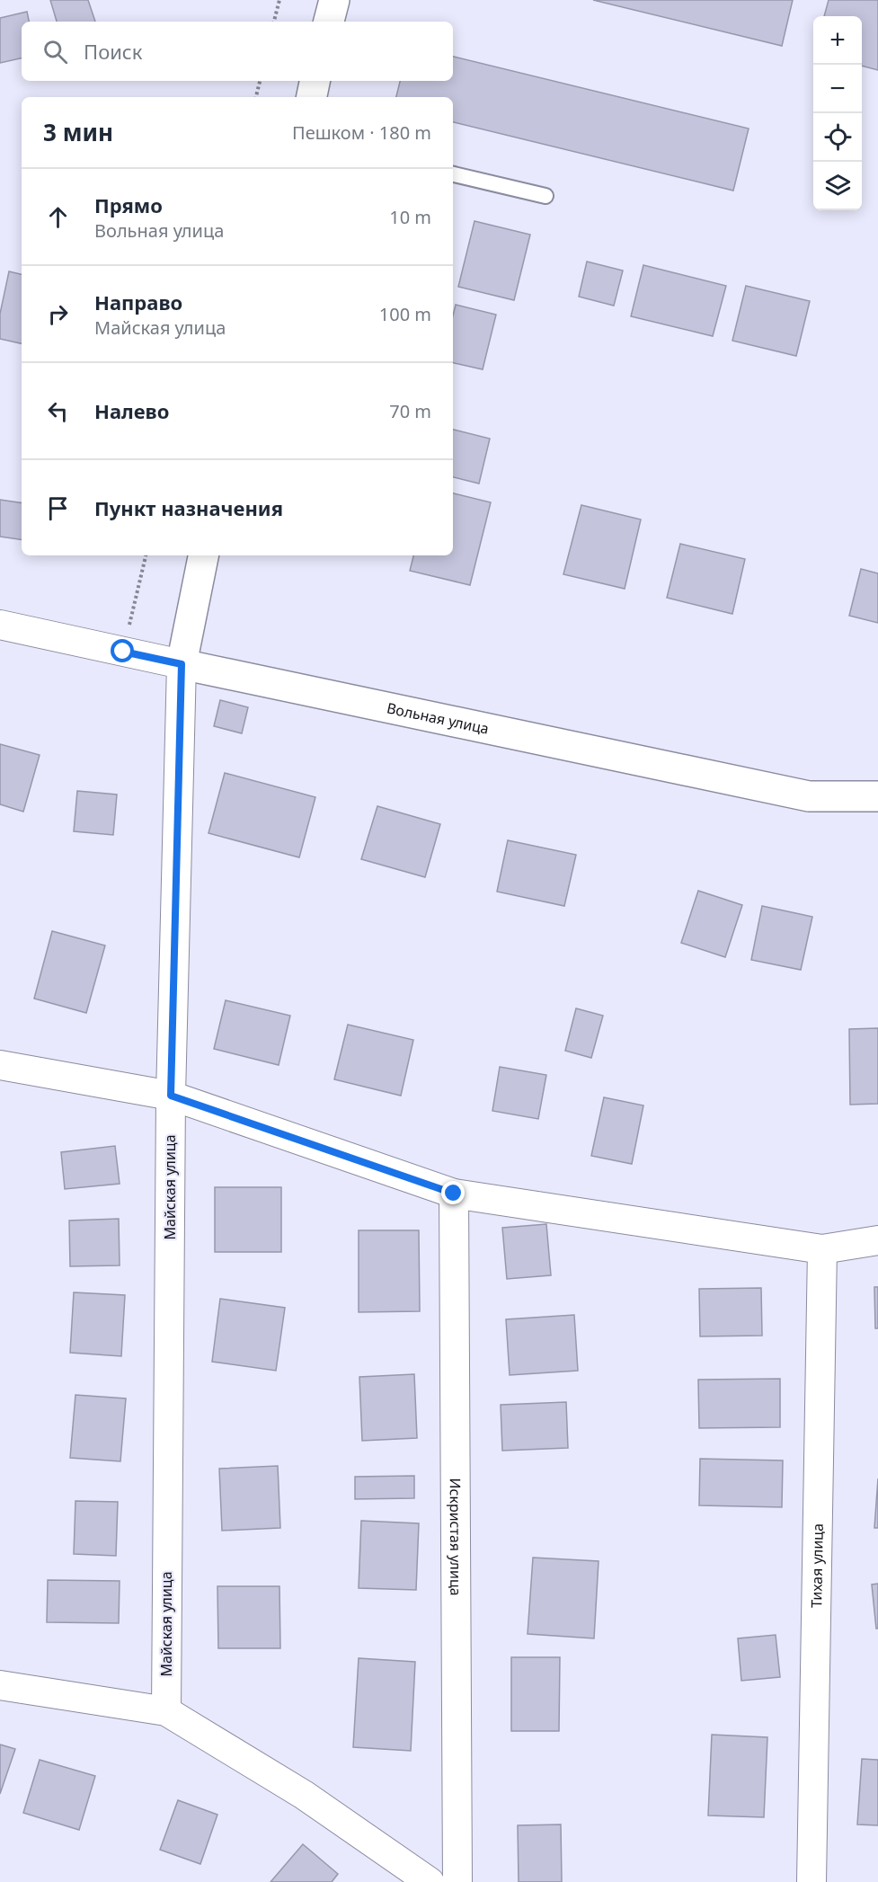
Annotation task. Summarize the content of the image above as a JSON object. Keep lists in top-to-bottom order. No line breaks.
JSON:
{"streets":{"street":["Вольная улица","Майская улица","Искристая улица","Тихая улица"]},"crossings":[["Вольная улица","Майская улица"]],"page":{"map_buttons":["+","−"],"search":"Поиск","heading":["3 мин","Пешком · 180 m"],"list":[["Прямо","Вольная улица","10 m"],["Направо","Майская улица","100 m"],["Налево","70 m"],"Пункт назначения"]}}
